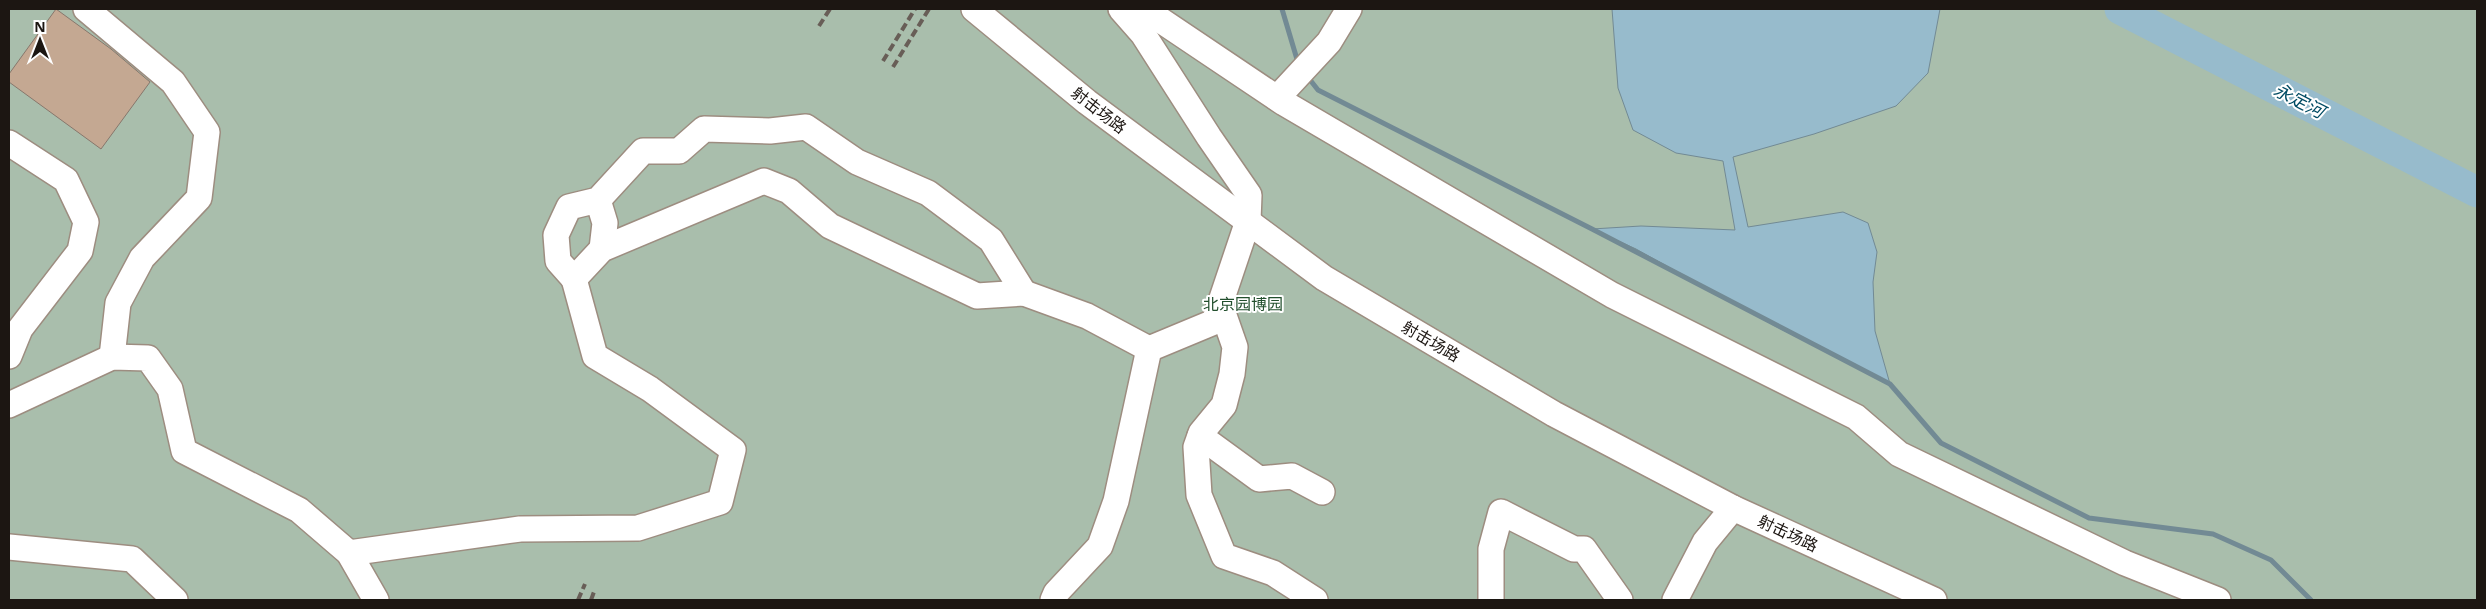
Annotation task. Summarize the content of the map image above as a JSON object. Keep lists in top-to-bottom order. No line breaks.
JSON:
{"streets":{"street":["射击场路"]},"water":["永定河"],"parks":["北京园博园"],"north":"top"}
